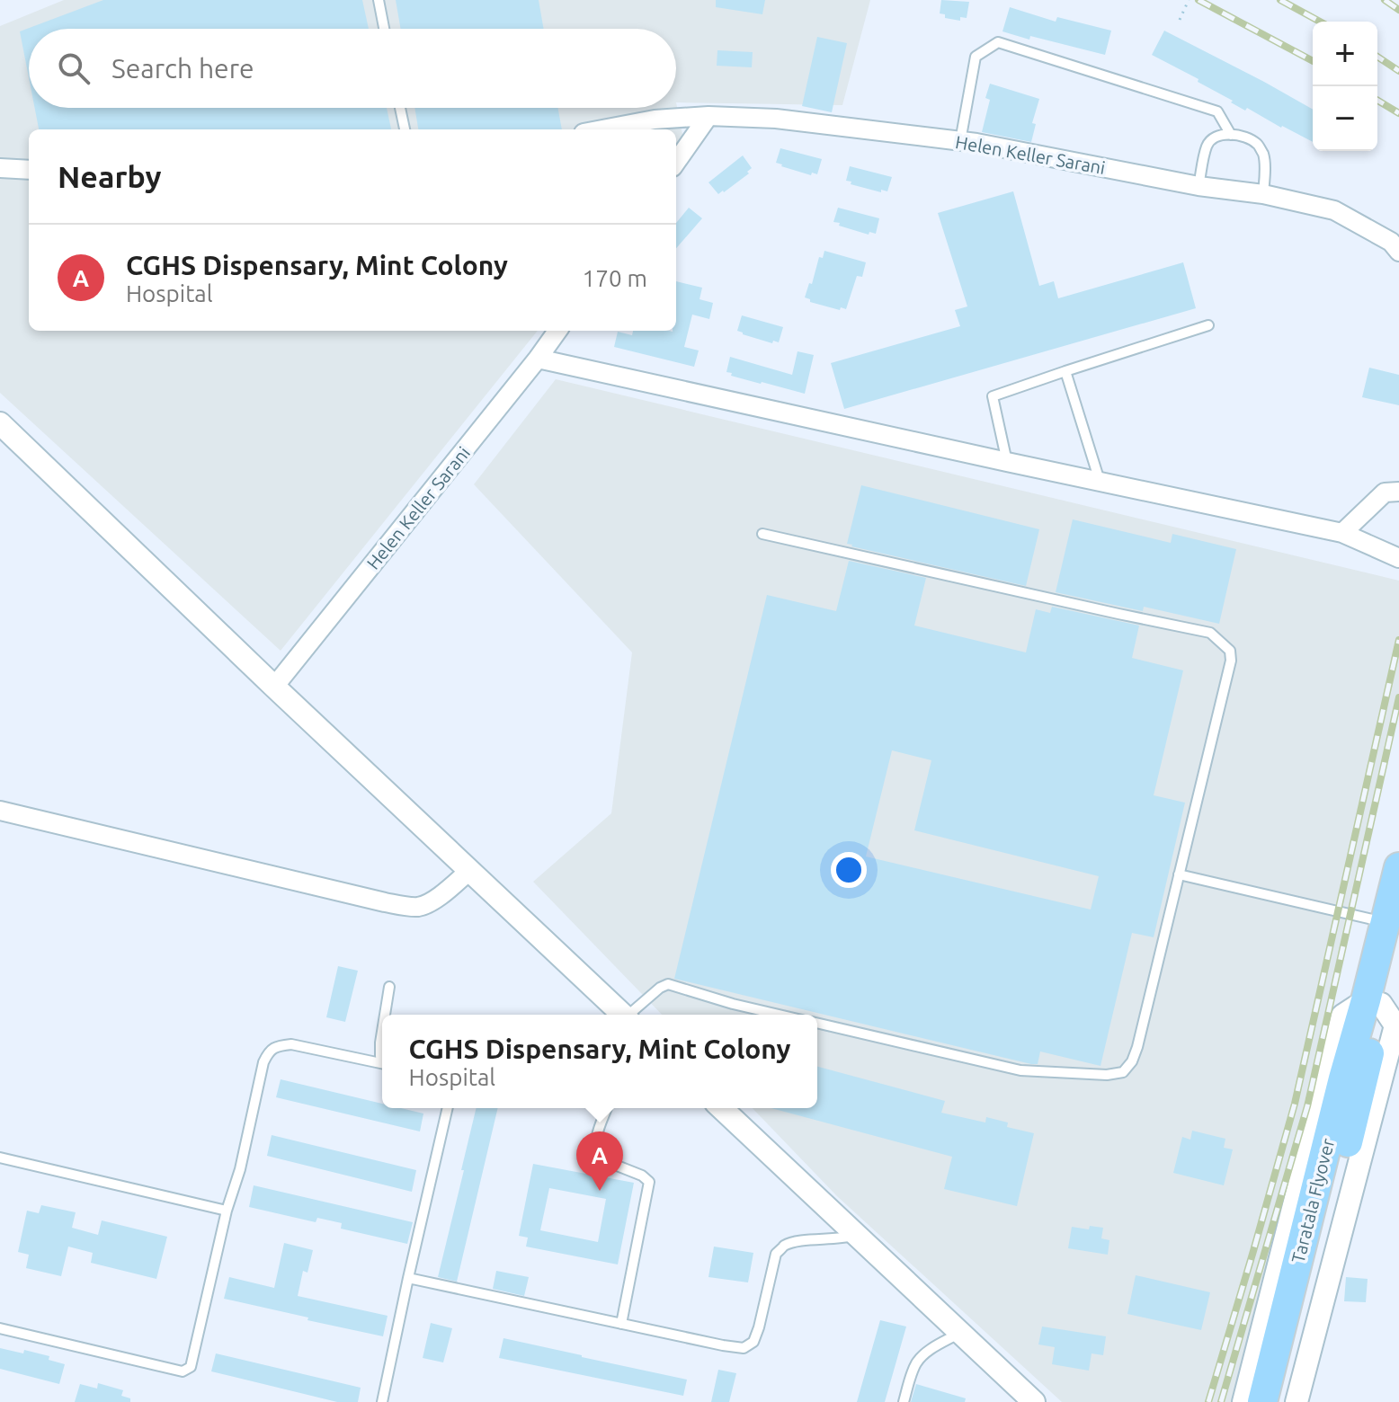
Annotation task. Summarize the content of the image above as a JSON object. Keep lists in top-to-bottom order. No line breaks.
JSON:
{"streets":{"highway":["Taratala Flyover"],"street":["Helen Keller Sarani"]},"page":{"map_buttons":["+","−"],"search":"Search here","heading":"Nearby","list":[{"mark":"A","name":"CGHS Dispensary, Mint Colony","note":"Hospital","value":"170 m"}],"popup":["CGHS Dispensary, Mint Colony","Hospital"],"pins":"A"}}
